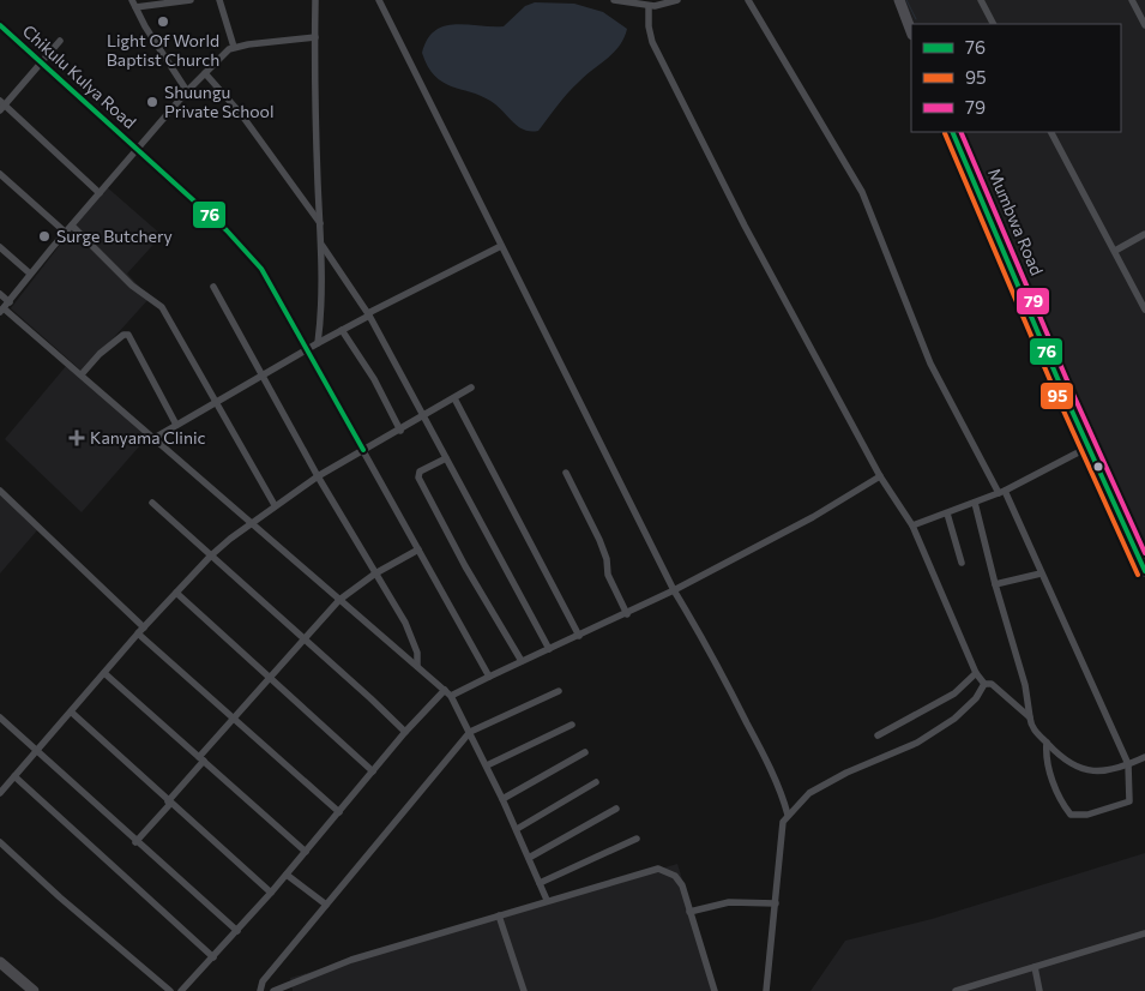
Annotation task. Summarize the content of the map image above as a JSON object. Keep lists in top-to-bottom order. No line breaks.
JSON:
{"streets":{"main road":["Mumbwa Road"],"street":["Chikulu Kulya Road"]},"places":{"other":["Light Of World Baptist Church","Shuungu Private School","Surge Butchery"],"health":["Kanyama Clinic"]},"lines":["transit line 76","transit line 79","transit line 95"],"legend":["76","95","79"]}
